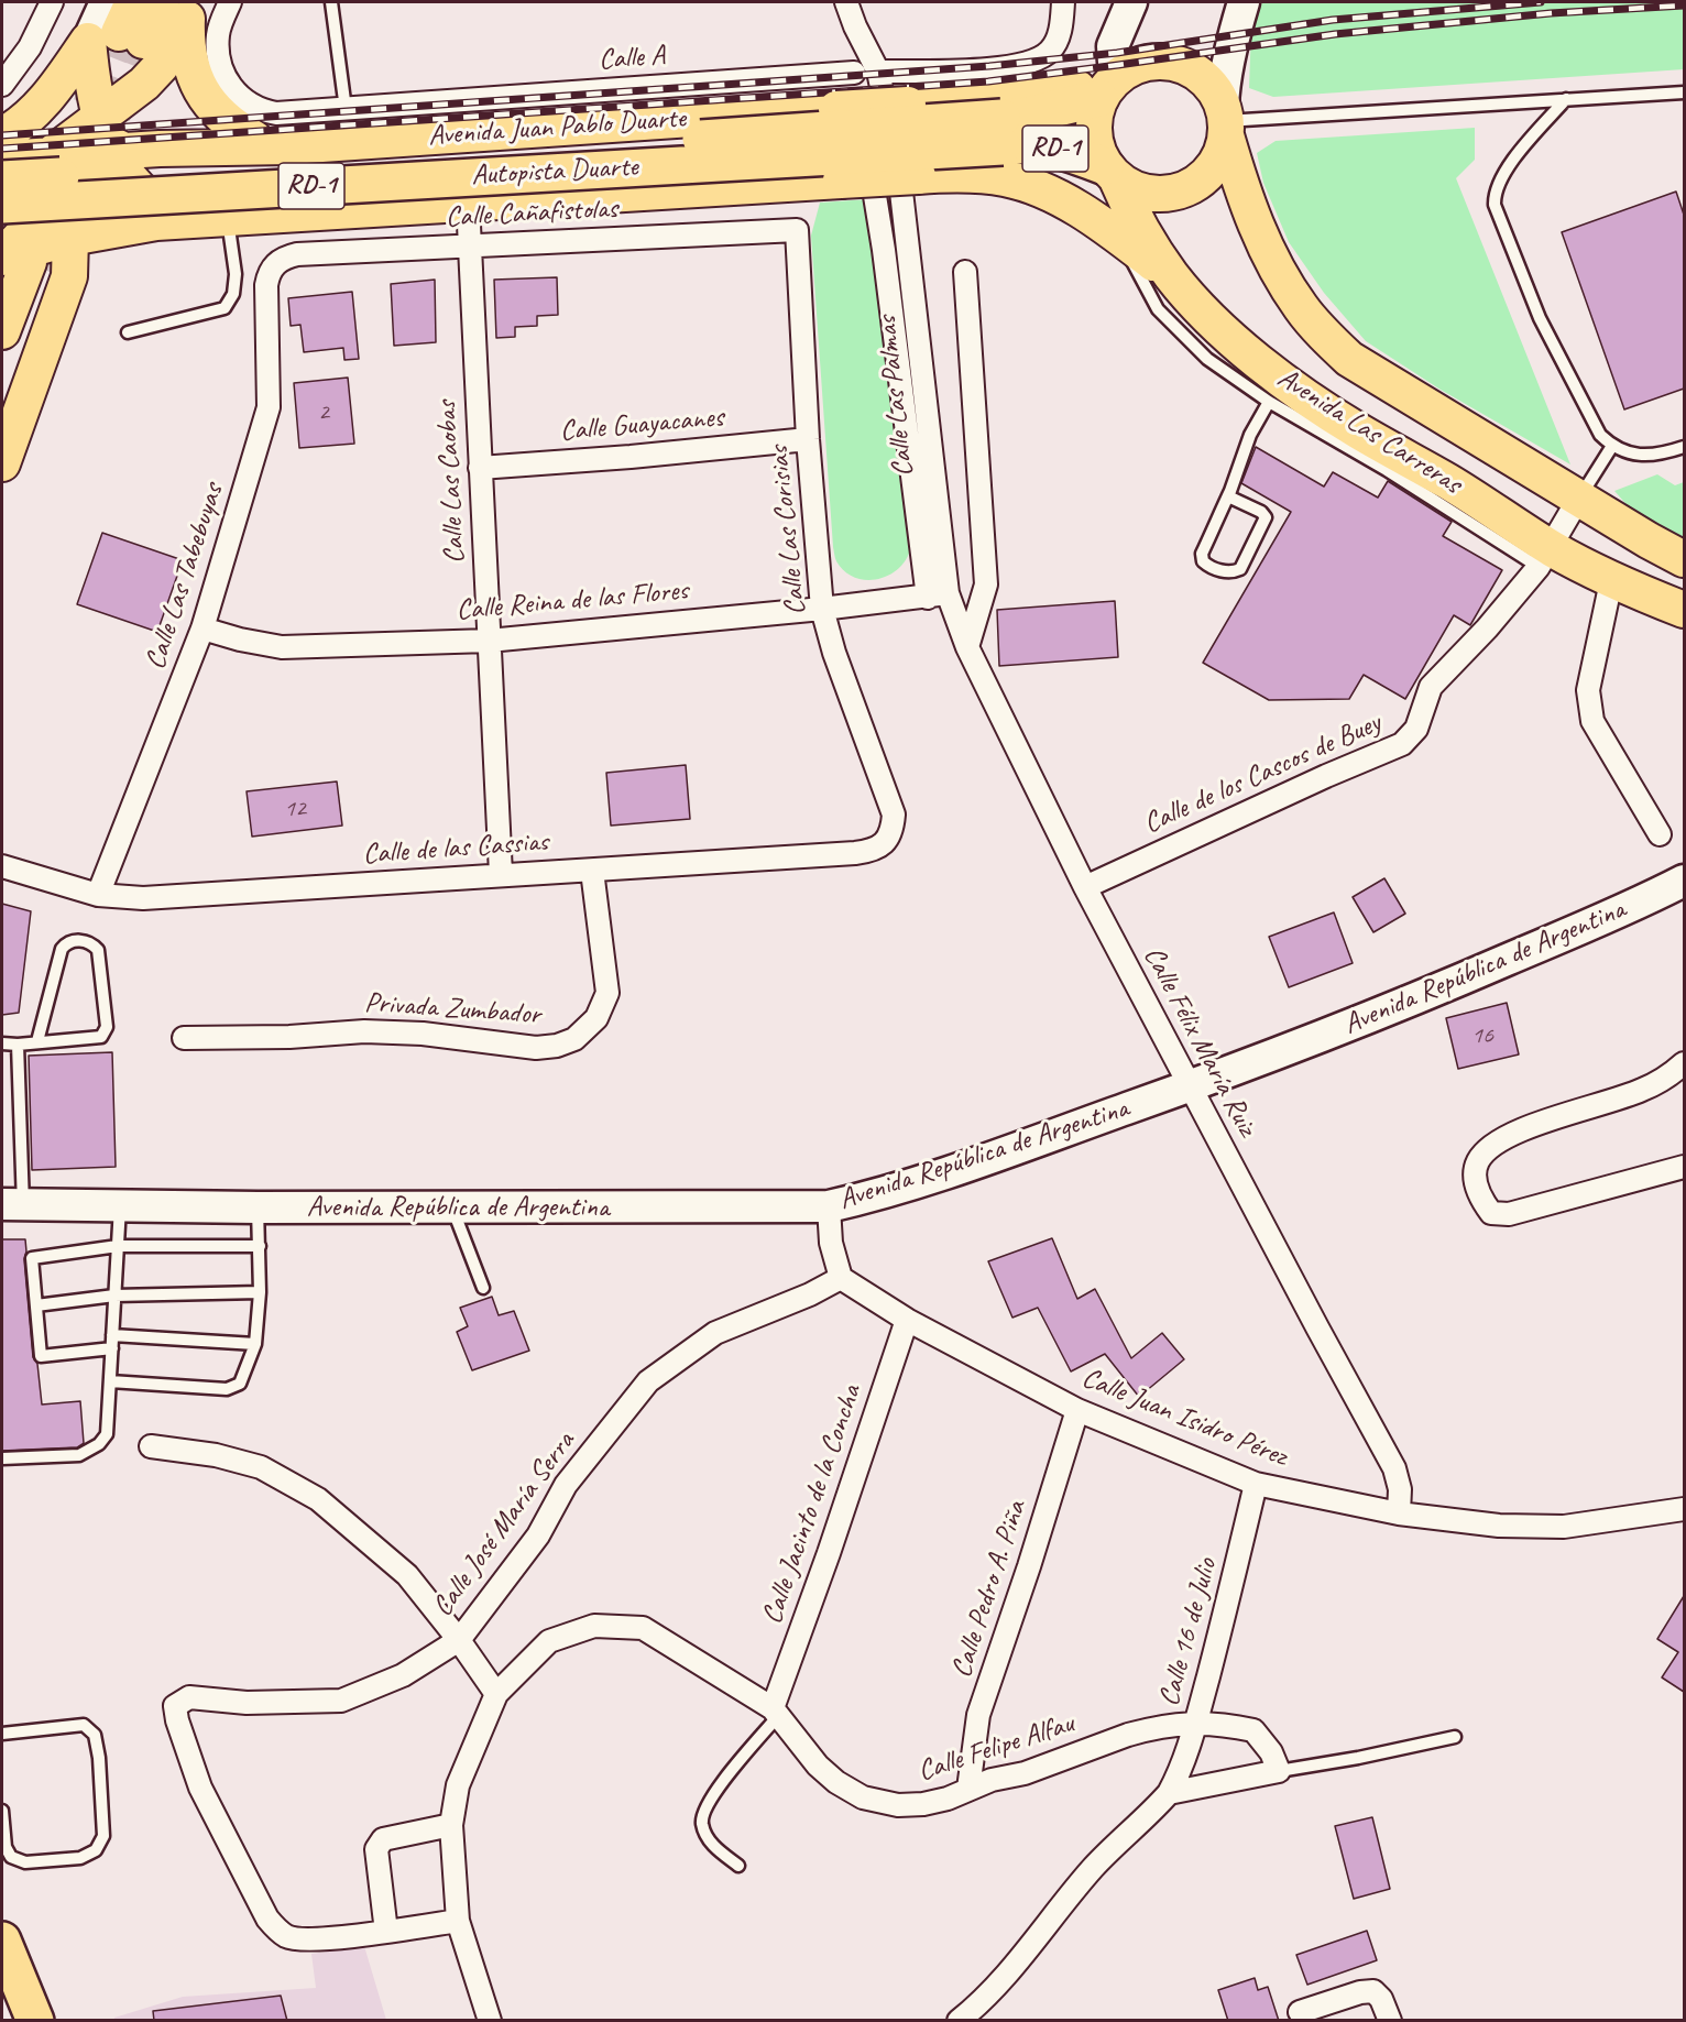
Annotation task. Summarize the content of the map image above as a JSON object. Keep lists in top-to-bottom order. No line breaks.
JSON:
{"streets":{"highway":["RD-1","Autopista Duarte"],"main road":["Avenida Juan Pablo Duarte","Avenida Las Carreras","Avenida República de Argentina"],"street":["Calle A","Calle Cañafistolas","Calle Las Palmas","Calle Guayacanes","Calle Las Caobas","Calle Las Corisias","Calle Las Tabebuyas","Calle Reina de las Flores","Calle de los Cascos de Buey","Calle de las Cassias","Privada Zumbador","Calle Félix María Ruiz","Calle Juan Isidro Pérez","Calle Jacinto de la Concha","Calle José María Serra","Calle Pedro A. Piña","Calle 16 de Julio","Calle Felipe Alfau"]},"crossings":[["Calle A","Avenida Juan Pablo Duarte"],["Avenida Juan Pablo Duarte","Autopista Duarte"],["Avenida Juan Pablo Duarte","Avenida Las Carreras"],["Autopista Duarte","Avenida Las Carreras"],["Calle Cañafistolas","Calle Las Caobas"],["Calle Cañafistolas","Calle Las Corisias"],["Calle Cañafistolas","Calle Las Tabebuyas"],["Calle Las Palmas","Calle Reina de las Flores"],["Calle Las Palmas","Calle Félix María Ruiz"],["Calle Guayacanes","Calle Las Caobas"],["Calle Guayacanes","Calle Las Corisias"],["Avenida Las Carreras","Calle de los Cascos de Buey"],["Calle Las Caobas","Calle Reina de las Flores"],["Calle Las Caobas","Calle de las Cassias"],["Calle Las Corisias","Calle Reina de las Flores"],["Calle Las Corisias","Calle de las Cassias"],["Calle Las Tabebuyas","Calle Reina de las Flores"],["Calle Las Tabebuyas","Calle de las Cassias"],["Calle Reina de las Flores","Calle Félix María Ruiz"],["Calle de los Cascos de Buey","Calle Félix María Ruiz"],["Calle de las Cassias","Privada Zumbador"],["Avenida República de Argentina","Calle Félix María Ruiz"],["Calle Félix María Ruiz","Calle Juan Isidro Pérez"],["Calle Juan Isidro Pérez","Calle Jacinto de la Concha"],["Calle Juan Isidro Pérez","Calle José María Serra"],["Calle Juan Isidro Pérez","Calle Pedro A. Piña"],["Calle Juan Isidro Pérez","Calle 16 de Julio"],["Calle Jacinto de la Concha","Calle Felipe Alfau"],["Calle Pedro A. Piña","Calle Felipe Alfau"],["Calle 16 de Julio","Calle Felipe Alfau"]],"house_numbers":["2","12","16"]}
